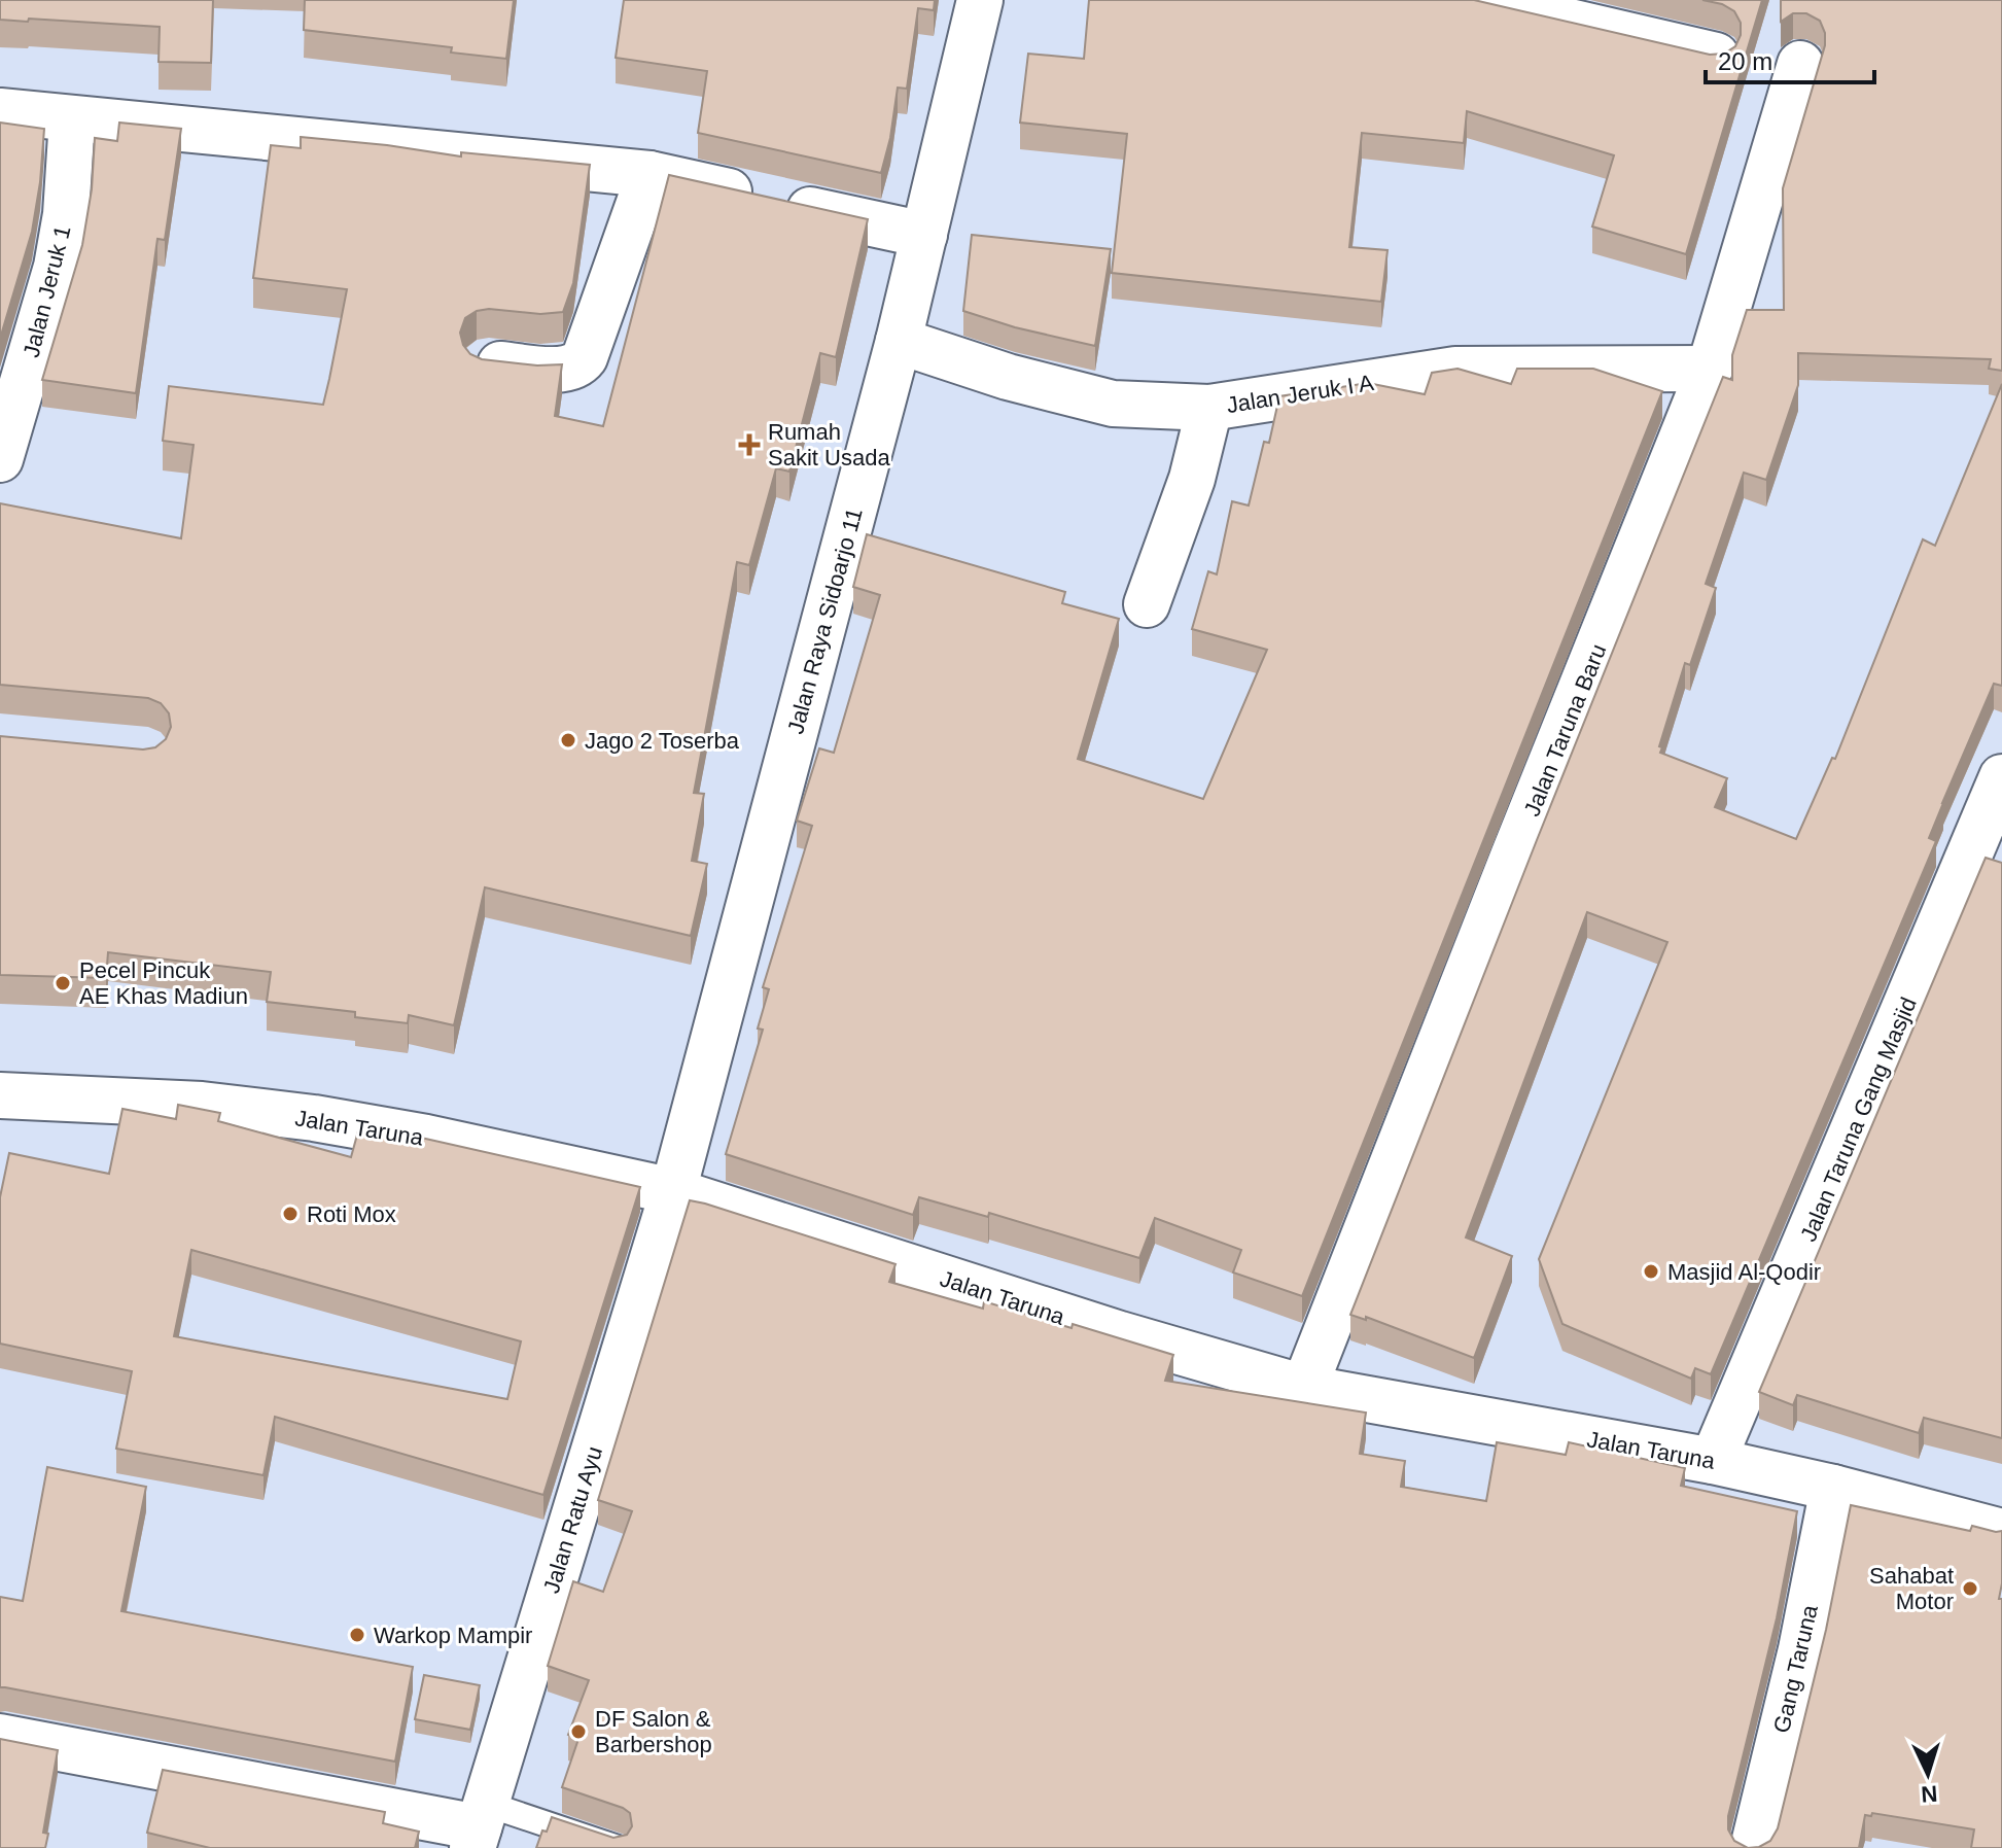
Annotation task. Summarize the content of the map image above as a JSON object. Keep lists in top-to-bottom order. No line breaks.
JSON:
{"streets":{"street":["Jalan Jeruk 1","Jalan Jeruk I A","Jalan Raya Sidoarjo 11","Jalan Taruna Baru","Jalan Taruna Gang Masjid","Jalan Taruna","Jalan Ratu Ayu","Gang Taruna"]},"crossings":[["Jalan Jeruk I A","Jalan Raya Sidoarjo 11"],["Jalan Jeruk I A","Jalan Taruna Baru"],["Jalan Raya Sidoarjo 11","Jalan Taruna"],["Jalan Raya Sidoarjo 11","Jalan Ratu Ayu"],["Jalan Taruna Baru","Jalan Taruna"],["Jalan Taruna Gang Masjid","Jalan Taruna"],["Jalan Taruna","Jalan Ratu Ayu"],["Jalan Taruna","Gang Taruna"]],"places":{"health":["Rumah Sakit Usada"],"other":["Jago 2 Toserba","Pecel Pincuk AE Khas Madiun","Roti Mox","Masjid Al-Qodir","Sahabat Motor","Warkop Mampir","DF Salon & Barbershop"]},"scale_bar":"20 m","north":"bottom"}
